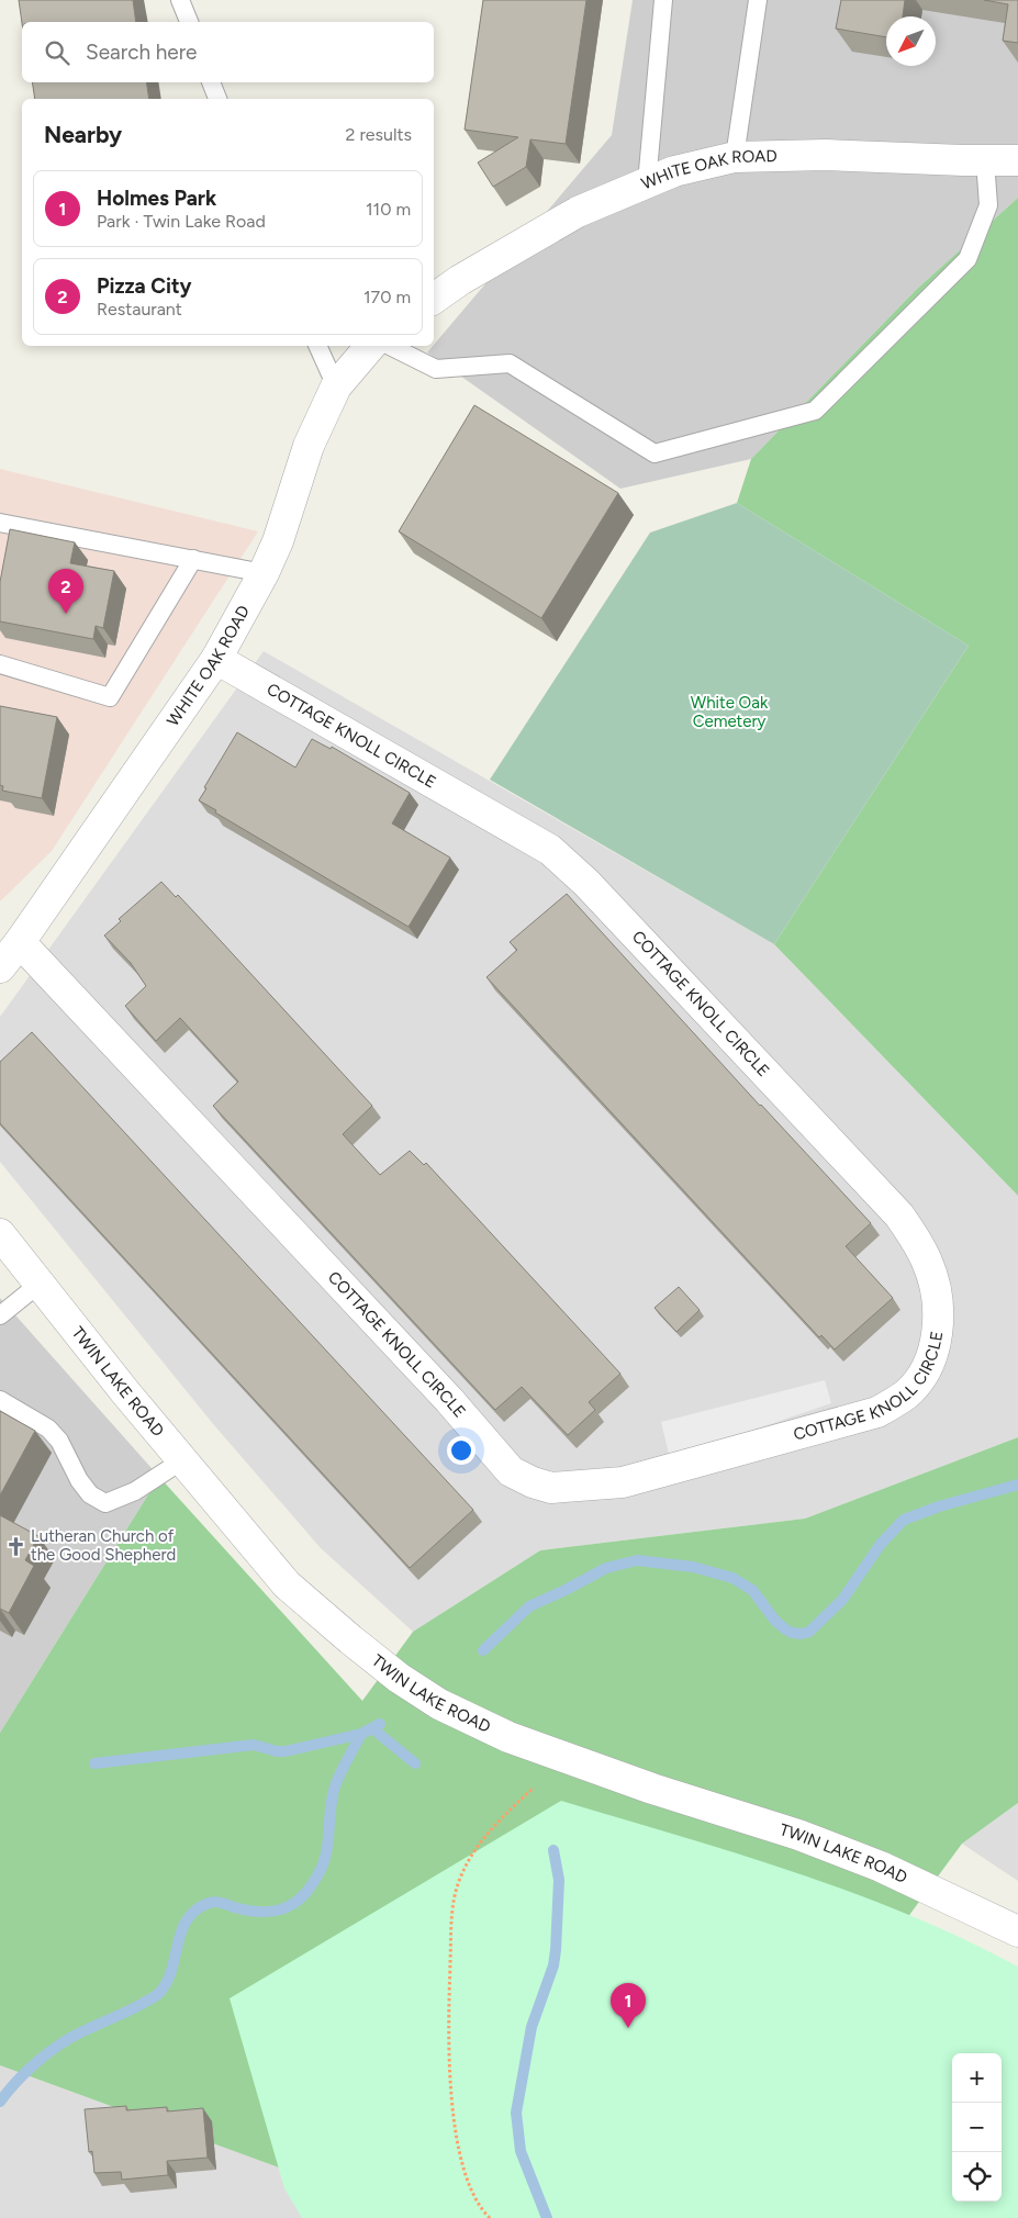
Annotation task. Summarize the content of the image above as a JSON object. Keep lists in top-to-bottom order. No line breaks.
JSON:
{"streets":{"street":["WHITE OAK ROAD","COTTAGE KNOLL CIRCLE","TWIN LAKE ROAD"]},"crossings":[["WHITE OAK ROAD","COTTAGE KNOLL CIRCLE"]],"parks":["White Oak Cemetery"],"places":{"church":["Lutheran Church of the Good Shepherd"]},"north":"bottom left","page":{"search":"Search here","heading":["Nearby","2 results"],"list":[{"mark":"1","name":"Holmes Park","note":"Park · Twin Lake Road","value":"110 m"},{"mark":"2","name":"Pizza City","note":"Restaurant","value":"170 m"}],"pins":["2","1"],"map_buttons":["+","−"]}}
